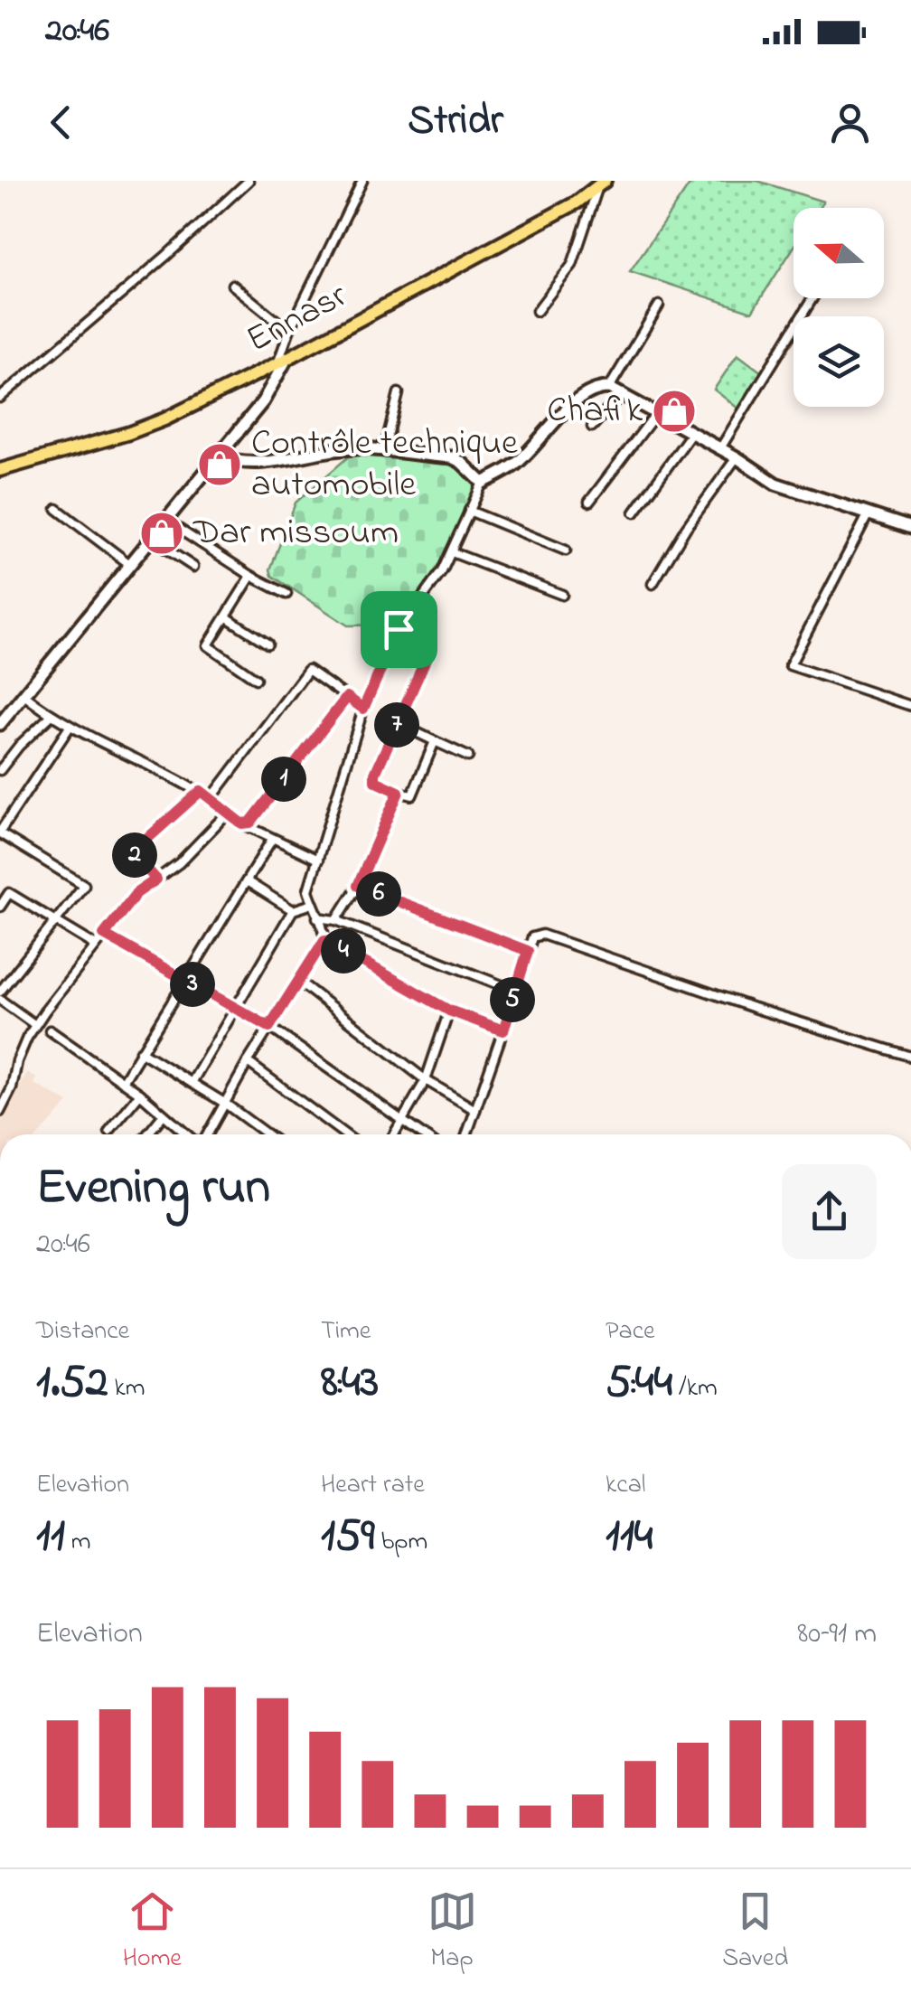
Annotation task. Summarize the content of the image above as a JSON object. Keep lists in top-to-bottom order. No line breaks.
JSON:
{"streets":{"main road":["Ennasr"]},"places":{"shop":["Chafik","Contrôle technique automobile","Dar missoum"]},"north":"left","page":{"status":"20:46","header":"Stridr","pins":["7","1","2","6","4","3","5"],"heading":["Evening run","20:46"],"stats":[["Distance","1.52 km"],["Time","8:43"],["Pace","5:44 /km"],["Elevation","11 m"],["Heart rate","159 bpm"],["kcal","114"]],"chart":["Elevation","80–91 m"],"tabs":["Home","Map","Saved"]}}
